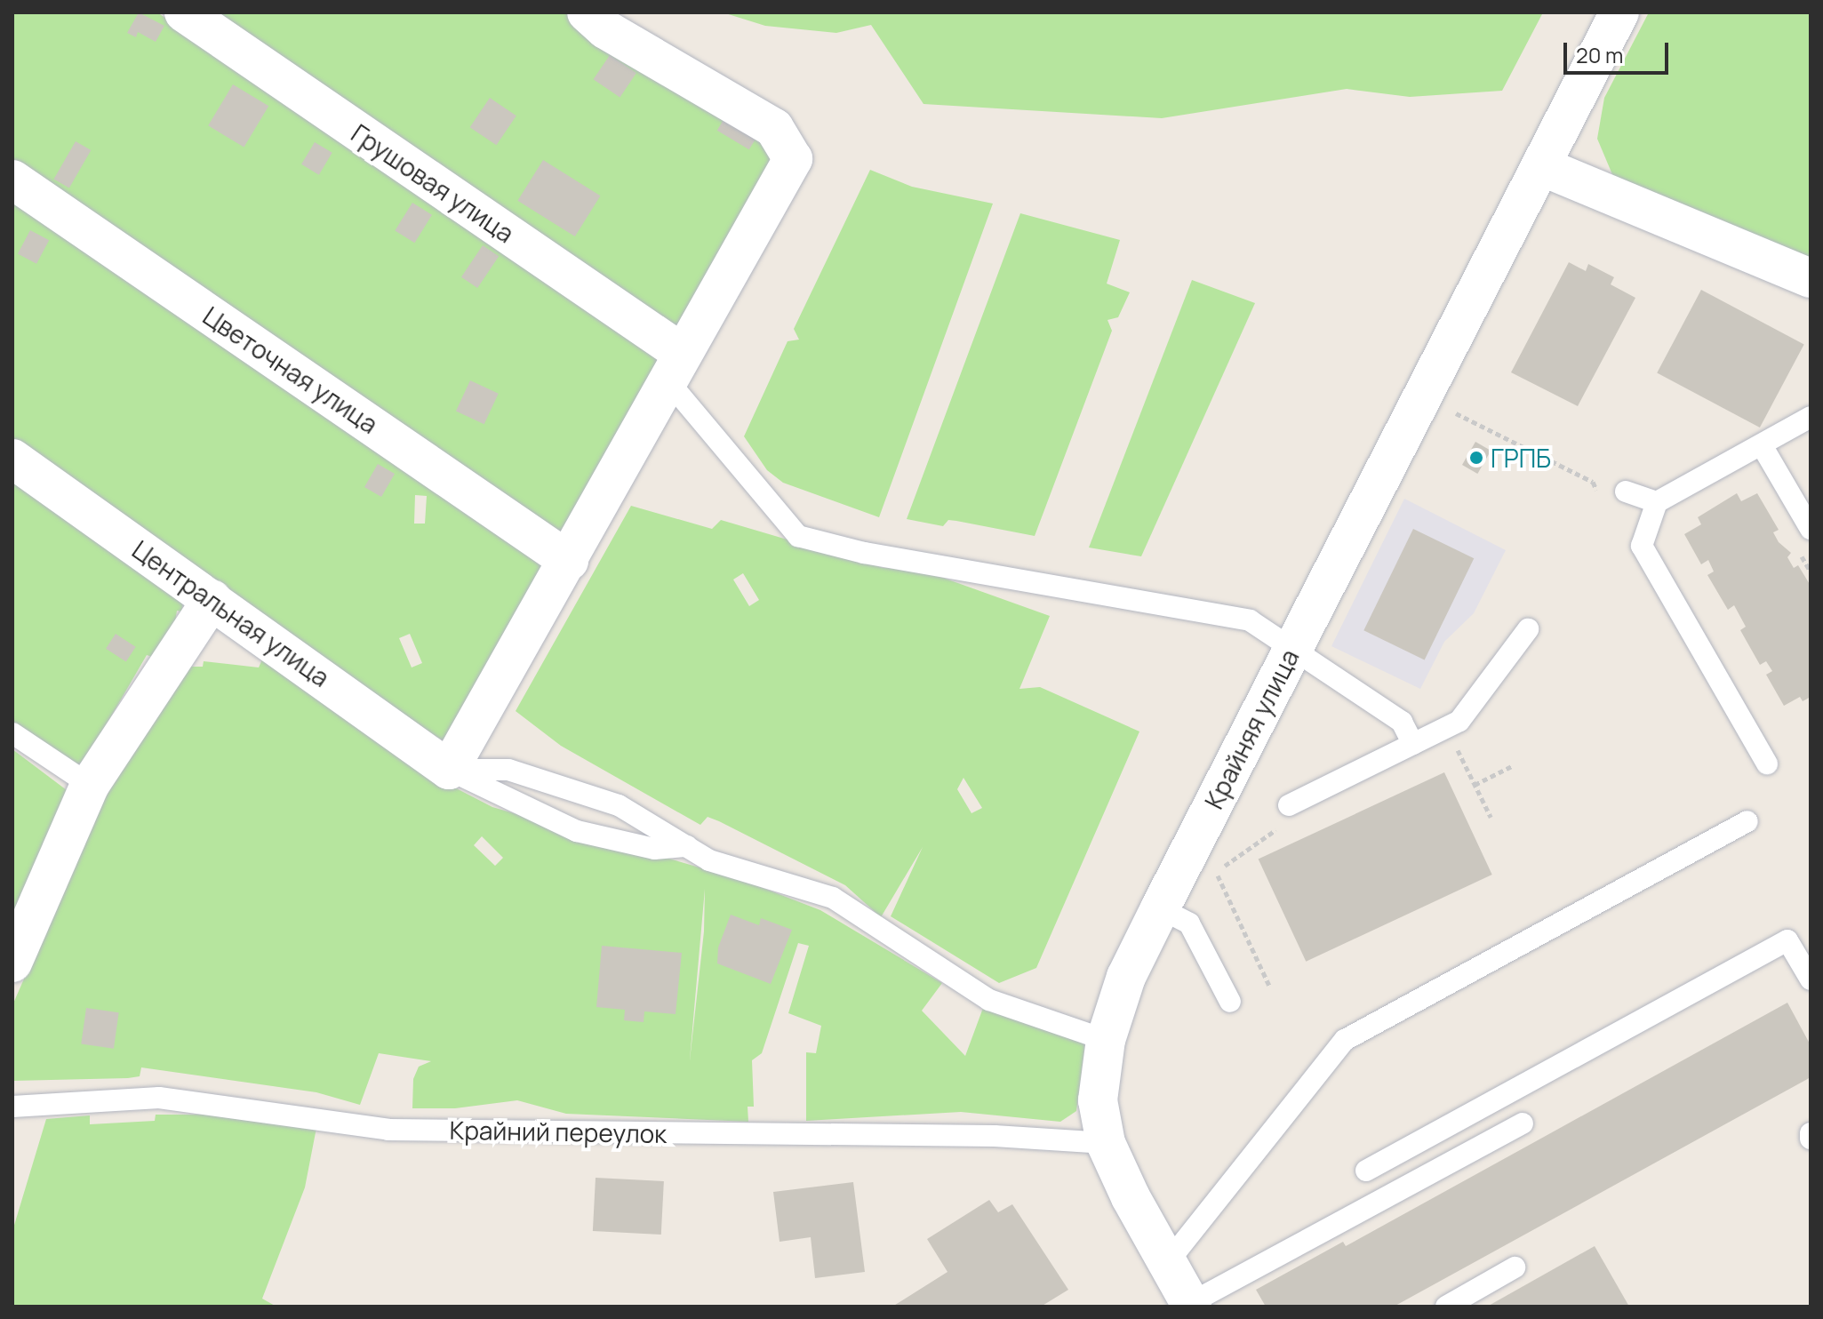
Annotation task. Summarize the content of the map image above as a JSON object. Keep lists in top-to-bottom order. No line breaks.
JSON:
{"streets":{"street":["Грушовая улица","Цветочная улица","Центральная улица","Крайняя улица"],"lane":["Крайний переулок"]},"crossings":[["Крайняя улица","Крайний переулок"]],"places":["ГРПБ"],"scale_bar":"20 m"}
